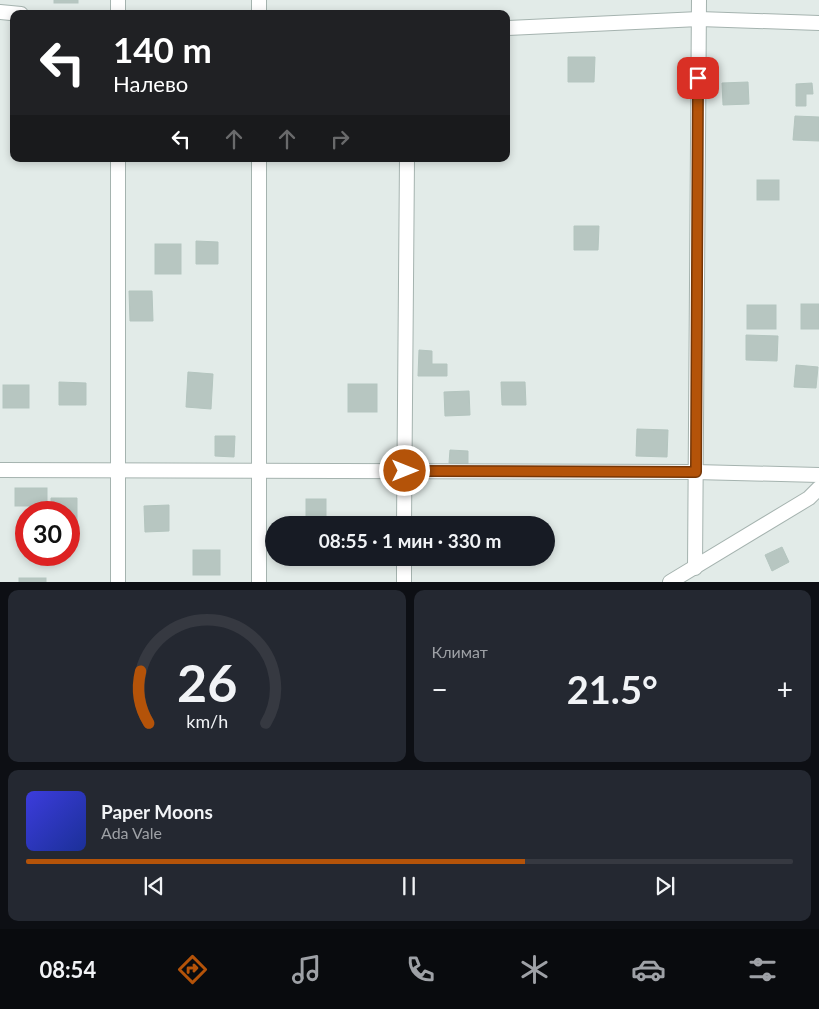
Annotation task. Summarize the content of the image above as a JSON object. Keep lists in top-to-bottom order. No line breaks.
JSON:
{"page":{"turn":["140 m","Налево"],"limit":"30","trip":"08:55 · 1 мин · 330 m","tile":"Климат","heat":["−","21.5°","+"],"song":["Paper Moons","Ada Vale"],"tabs":"08:54","gauge":["26","km/h"]}}
